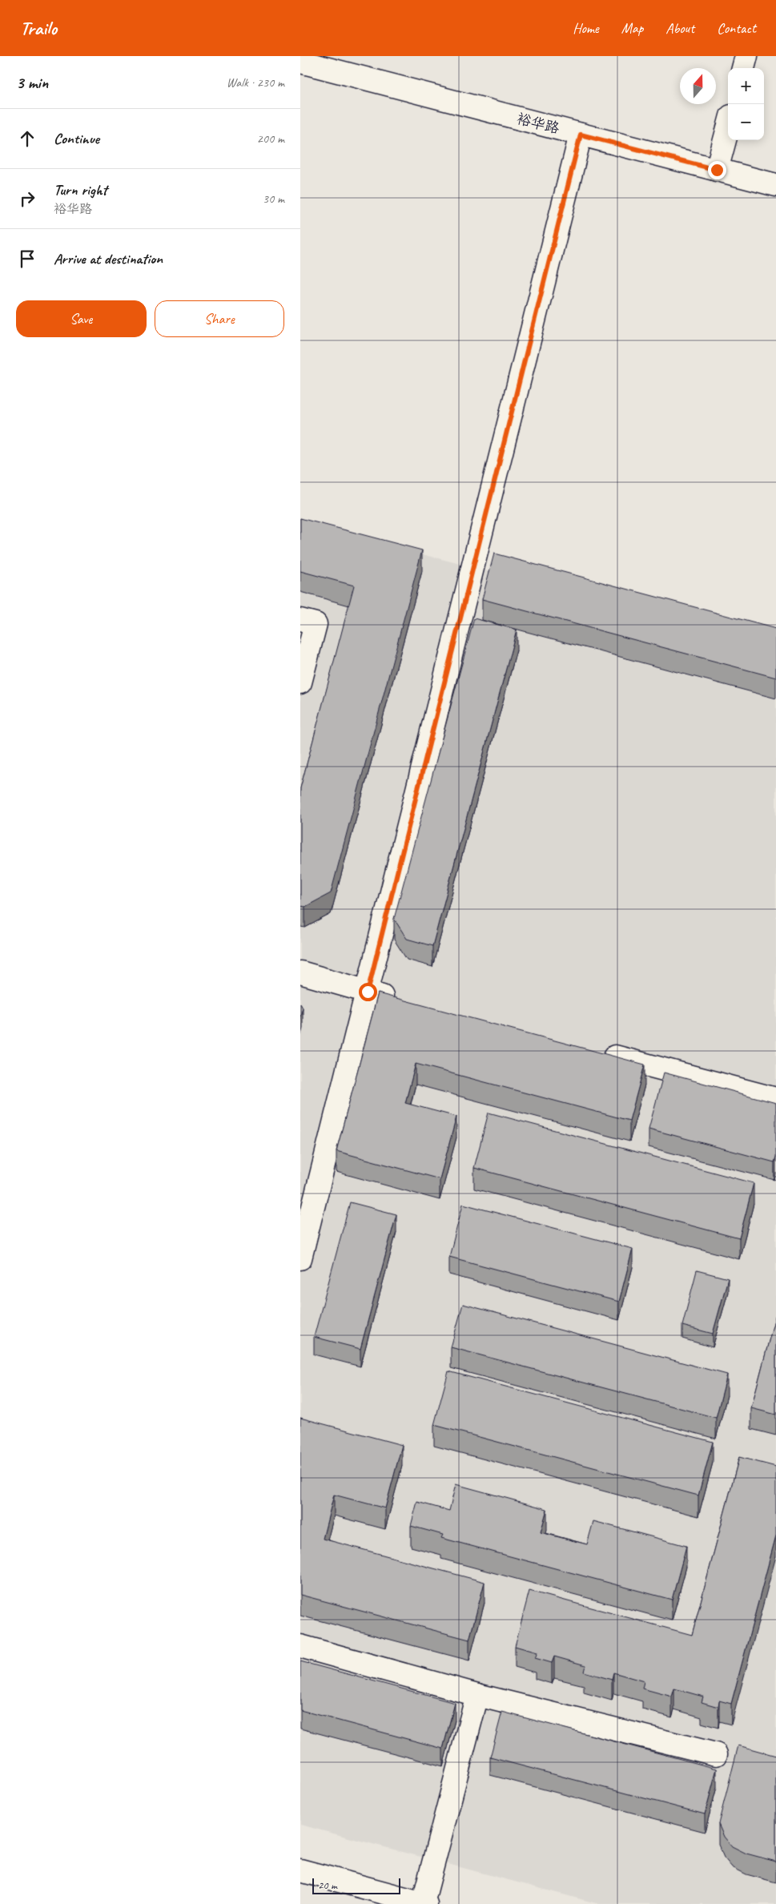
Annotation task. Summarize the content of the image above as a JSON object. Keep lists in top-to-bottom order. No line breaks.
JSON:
{"streets":{"street":["裕华路"]},"scale_bar":"20 m","north":"top","page":{"header":"Trailo","nav":["Home","Map","About","Contact"],"heading":["3 min","Walk · 230 m"],"map_buttons":["+","−"],"list":[["Continue","200 m"],["Turn right","裕华路","30 m"],"Arrive at destination"],"buttons":["Save","Share"],"scale":"20 m"}}
